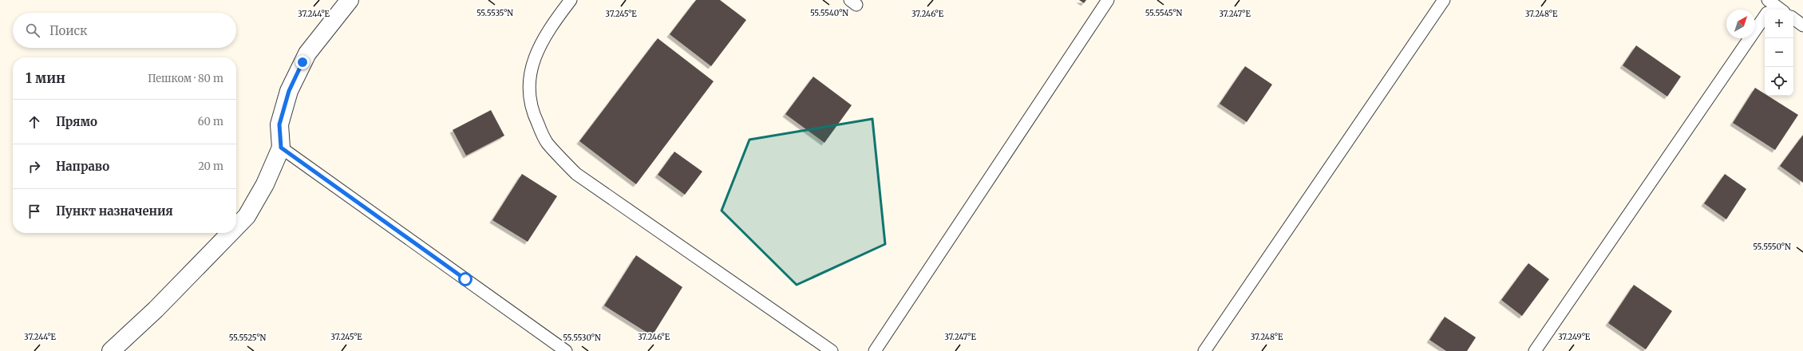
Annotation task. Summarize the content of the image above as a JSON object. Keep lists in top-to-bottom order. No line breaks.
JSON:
{"north":"top right","page":{"map_buttons":["+","−"],"search":"Поиск","heading":["1 мин","Пешком · 80 m"],"list":[["Прямо","60 m"],["Направо","20 m"],"Пункт назначения"]},"coordinates":["55.5535°N","55.5540°N","55.5545°N","37.245°E","37.247°E","37.248°E","37.244°E","37.246°E","55.5550°N","37.249°E","55.5525°N","55.5530°N"]}
